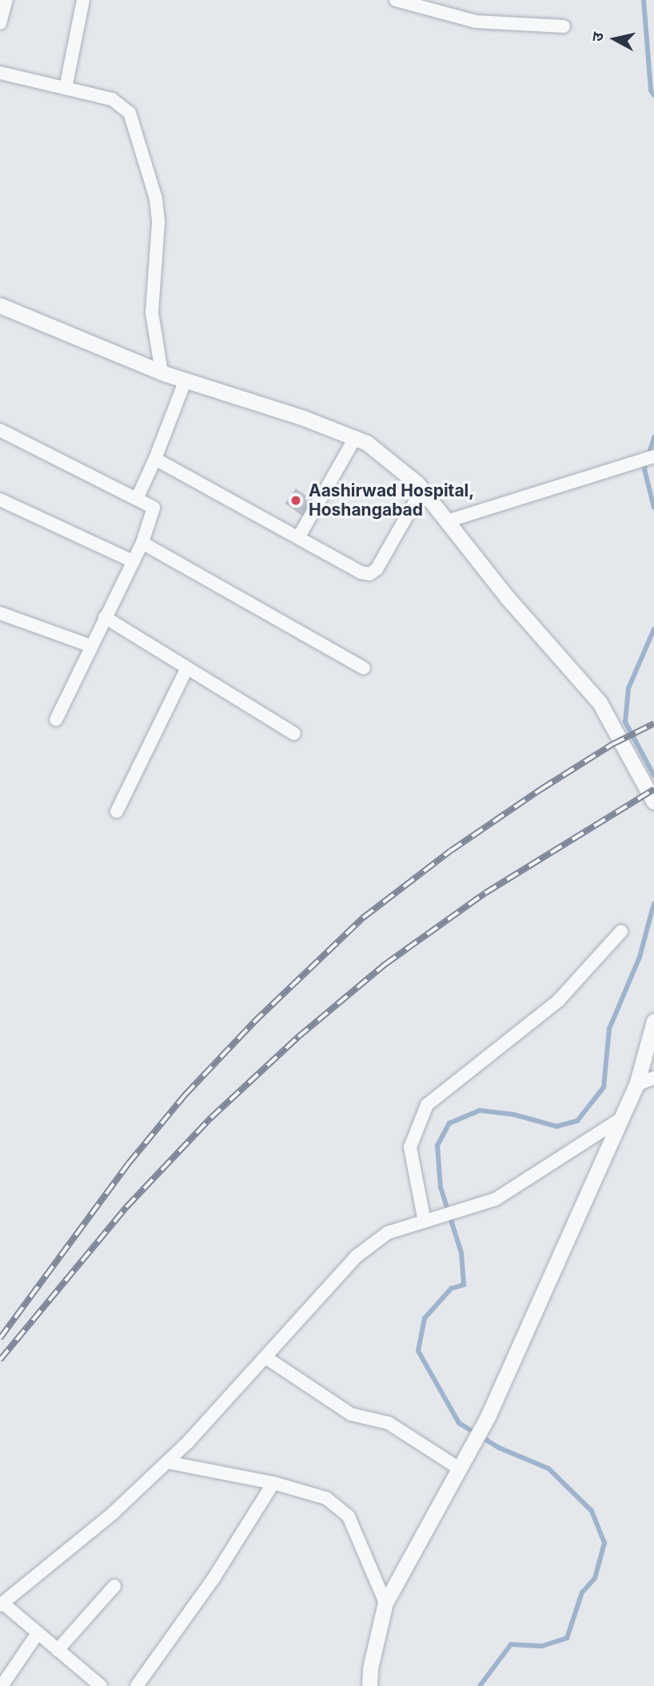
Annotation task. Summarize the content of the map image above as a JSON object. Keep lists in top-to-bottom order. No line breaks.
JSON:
{"places":["Aashirwad Hospital, Hoshangabad"],"north":"left"}
